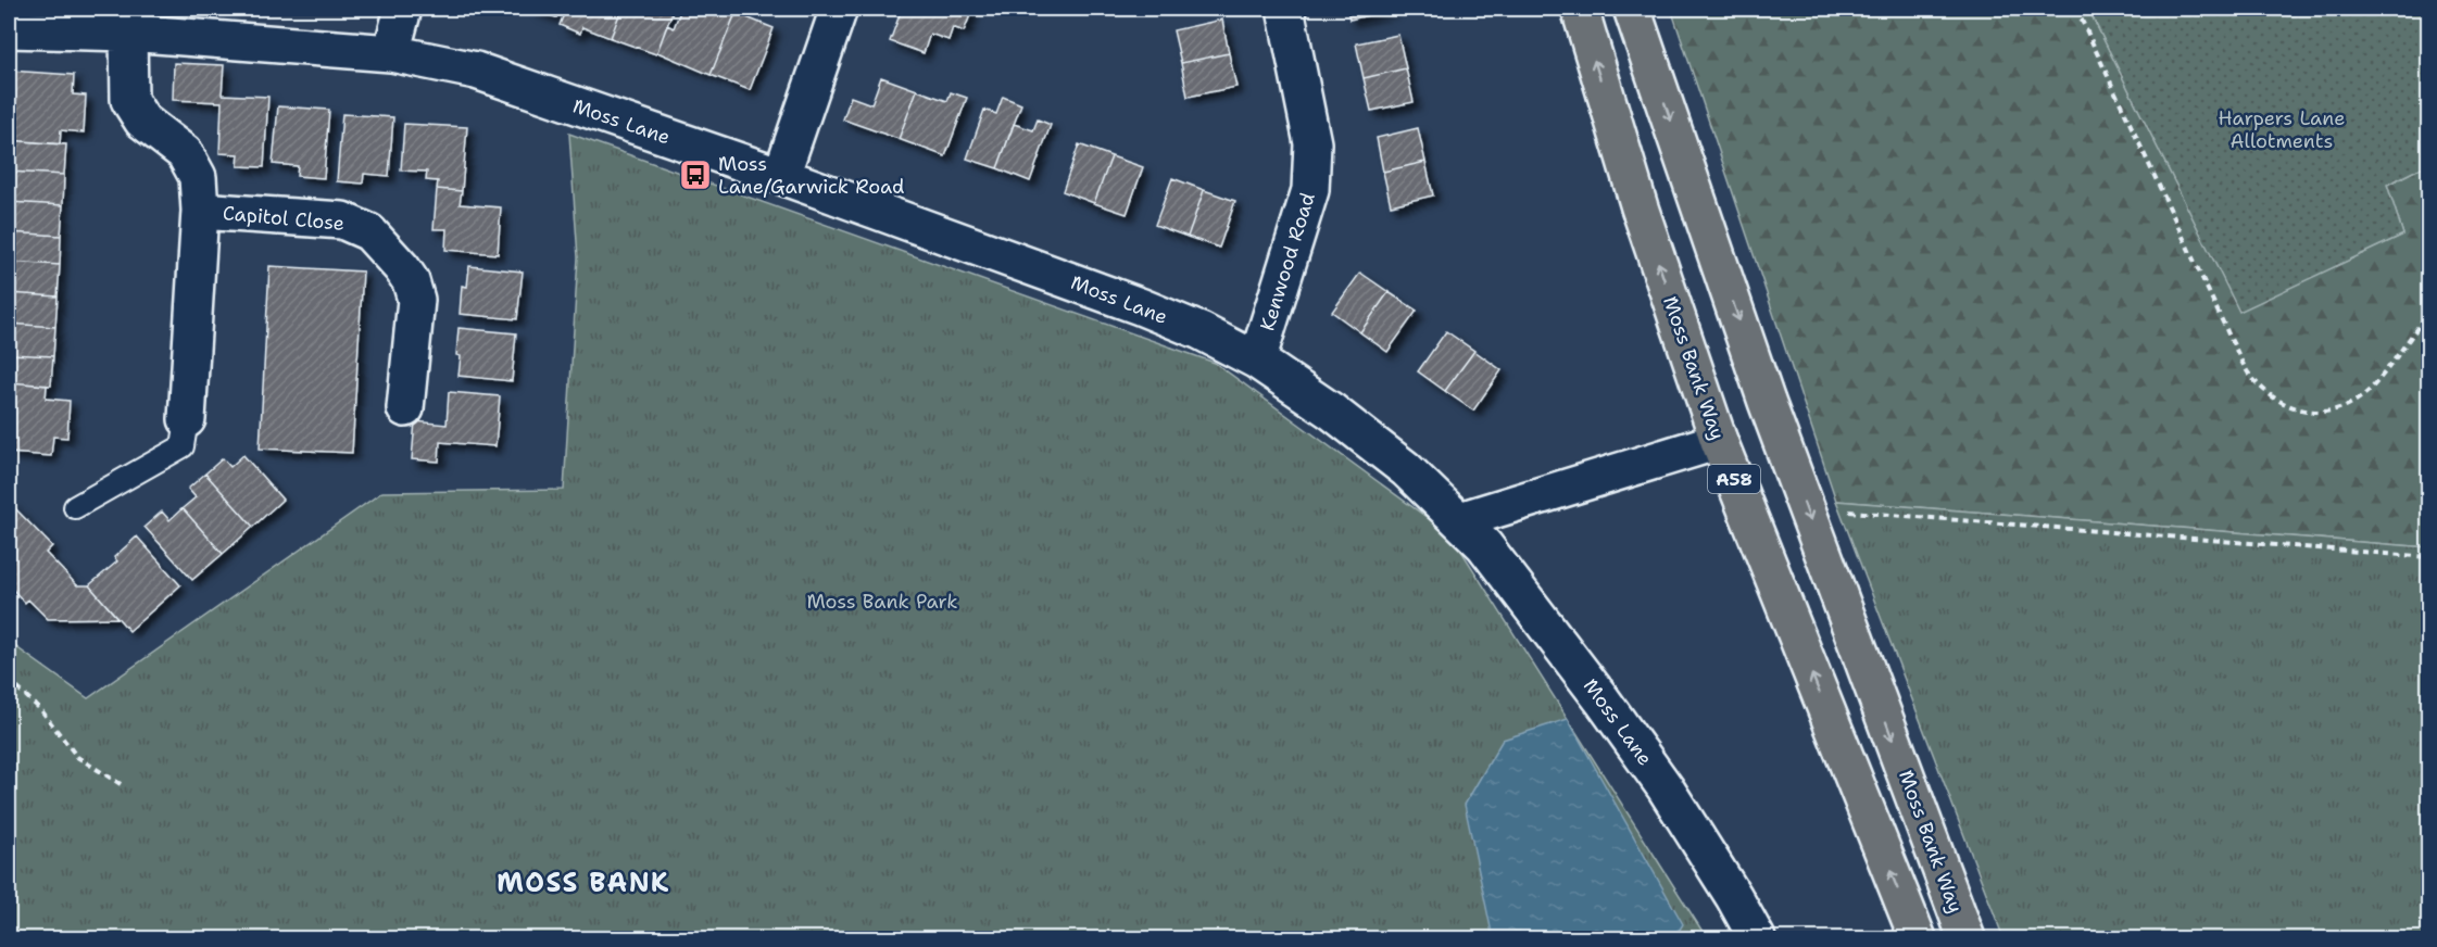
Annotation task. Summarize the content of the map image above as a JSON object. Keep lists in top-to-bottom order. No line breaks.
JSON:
{"streets":{"highway":["Moss Bank Way","A58"],"street":["Moss Lane","Capitol Close","Kenwood Road"]},"crossings":[["Moss Lane","Capitol Close"],["Moss Lane","Kenwood Road"]],"districts":["MOSS BANK"],"parks":["Harpers Lane Allotments","Moss Bank Park"],"places":{"bus stop":["Moss Lane/Garwick Road"]}}
